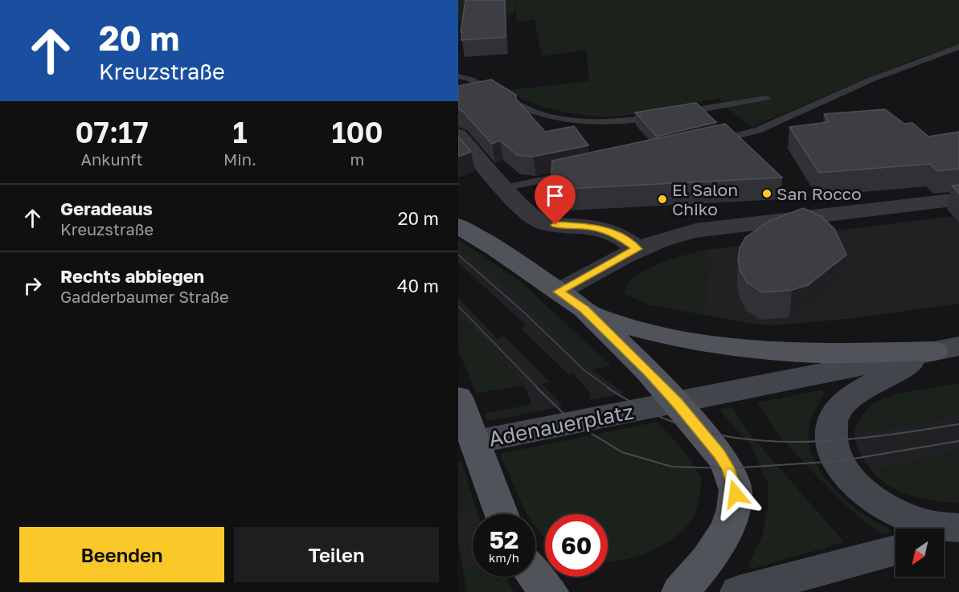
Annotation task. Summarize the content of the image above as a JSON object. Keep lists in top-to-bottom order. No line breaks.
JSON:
{"streets":{"main road":["Adenauerplatz"]},"places":["San Rocco","El Salon Chiko"],"north":"bottom left","page":{"turn":["20 m","Kreuzstraße"],"eta":["07:17","Ankunft","1","Min.","100","m"],"list":[{"name":"Geradeaus","note":"Kreuzstraße","value":"20 m"},{"name":"Rechts abbiegen","note":"Gadderbaumer Straße","value":"40 m"}],"speed":"52 km/h","limit":"60","buttons":["Beenden","Teilen"]}}
